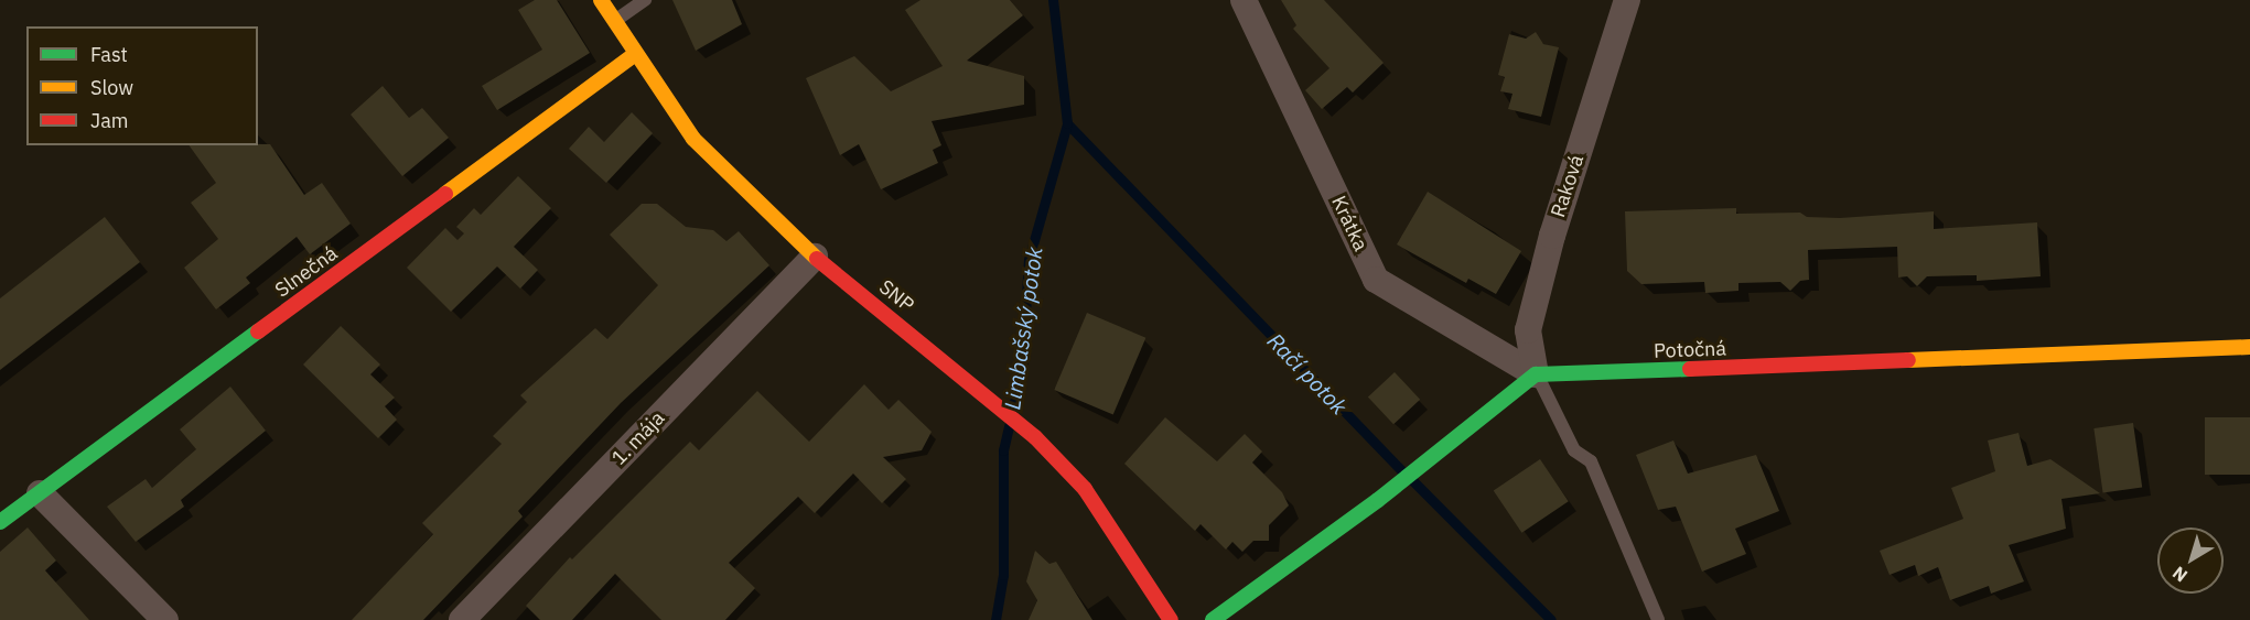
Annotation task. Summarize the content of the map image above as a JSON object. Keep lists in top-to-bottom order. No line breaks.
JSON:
{"streets":{"street":["Raková","Krátka","Slnečná","SNP","Potočná","1. mája"]},"crossings":[["Raková","Krátka"],["Raková","Potočná"],["Krátka","Potočná"],["Slnečná","SNP"],["SNP","1. mája"]],"water":["Limbašský potok","Račí potok"],"legend":["Fast","Slow","Jam"],"north":"bottom left"}
